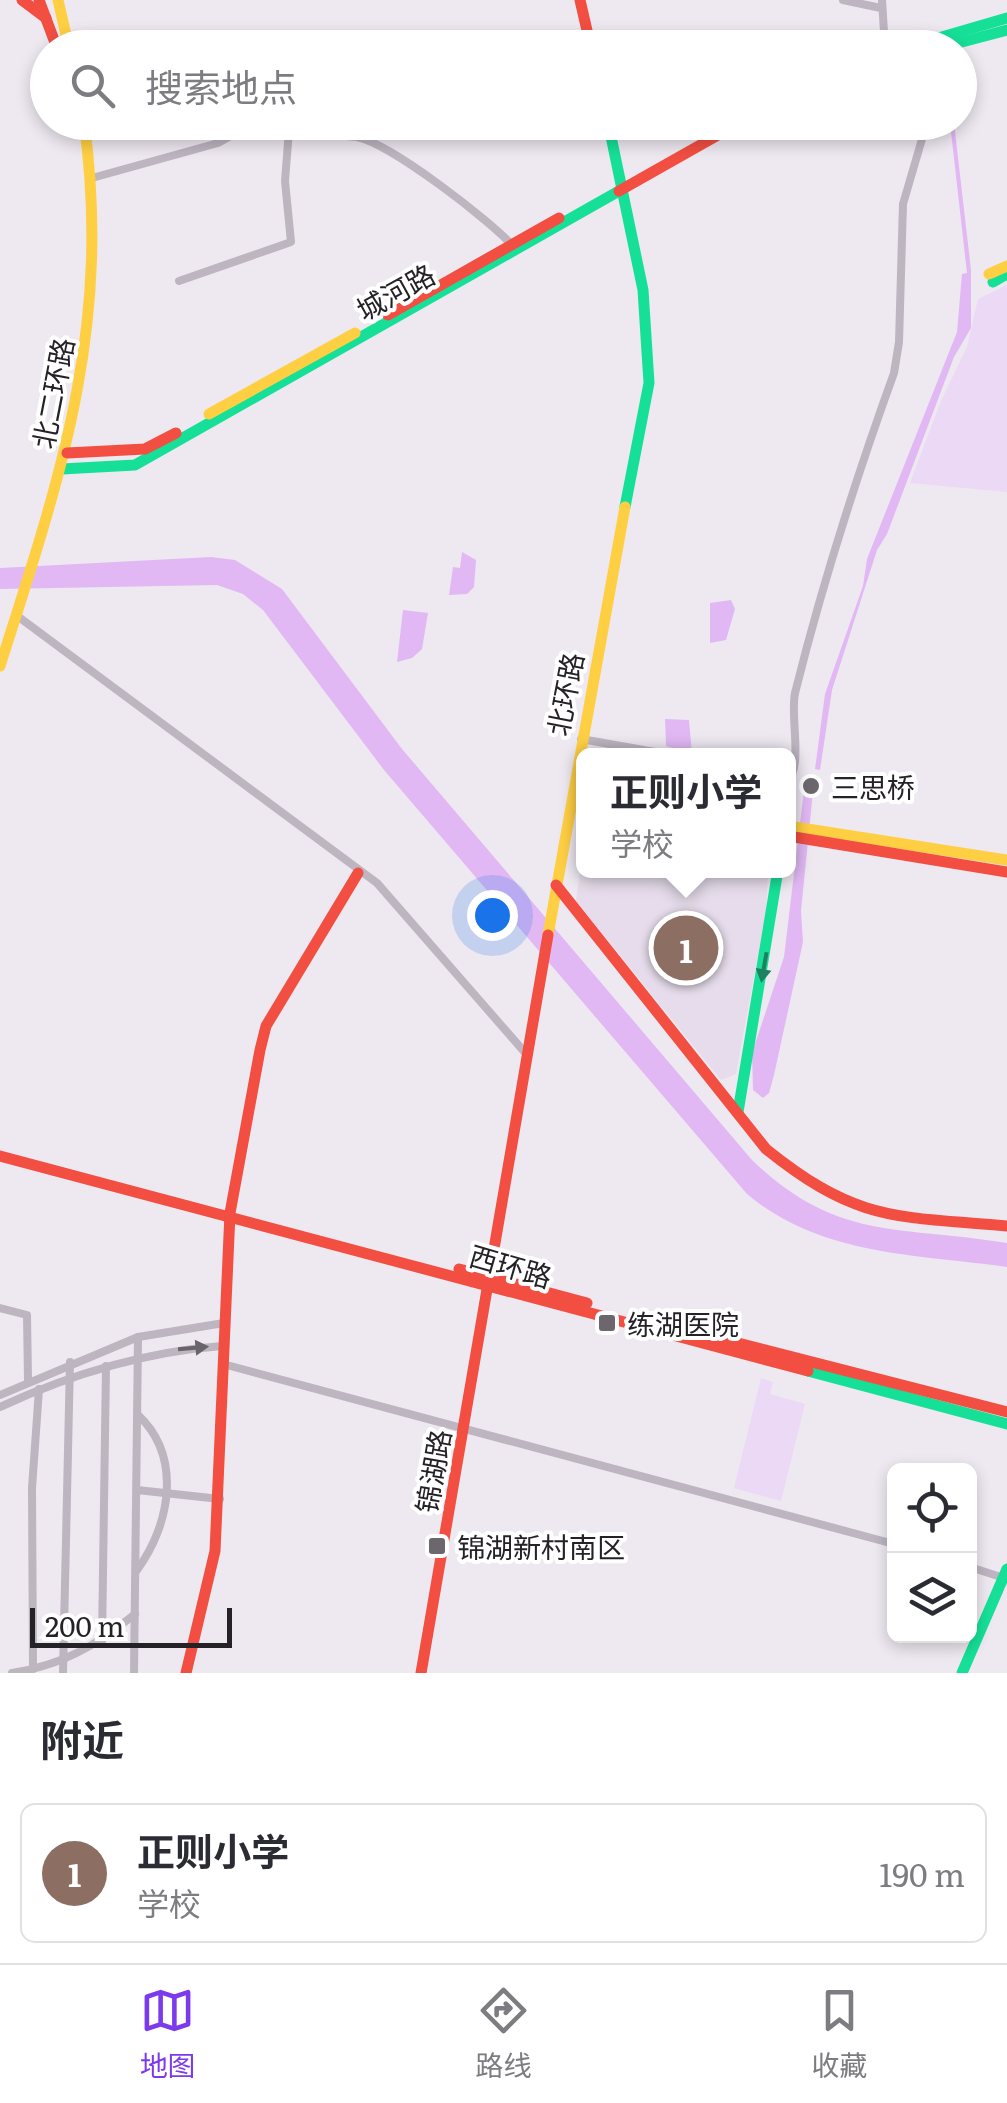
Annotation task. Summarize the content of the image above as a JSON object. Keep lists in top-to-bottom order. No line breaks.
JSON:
{"streets":{"main road":["城河路","北二环路","北环路","西环路","锦湖路"]},"crossings":[["城河路","北二环路"],["城河路","北环路"],["北环路","西环路"],["北环路","锦湖路"],["西环路","锦湖路"]],"places":{"other":["三思桥"],"transit":["练湖医院","锦湖新村南区"]},"scale_bar":"200 m","page":{"search":"搜索地点","popup":["正则小学","学校"],"pins":"1","scale":"200 m","heading":"附近","list":[{"mark":"1","name":"正则小学","note":"学校","value":"190 m"}],"nav":["地图","路线","收藏"]}}
